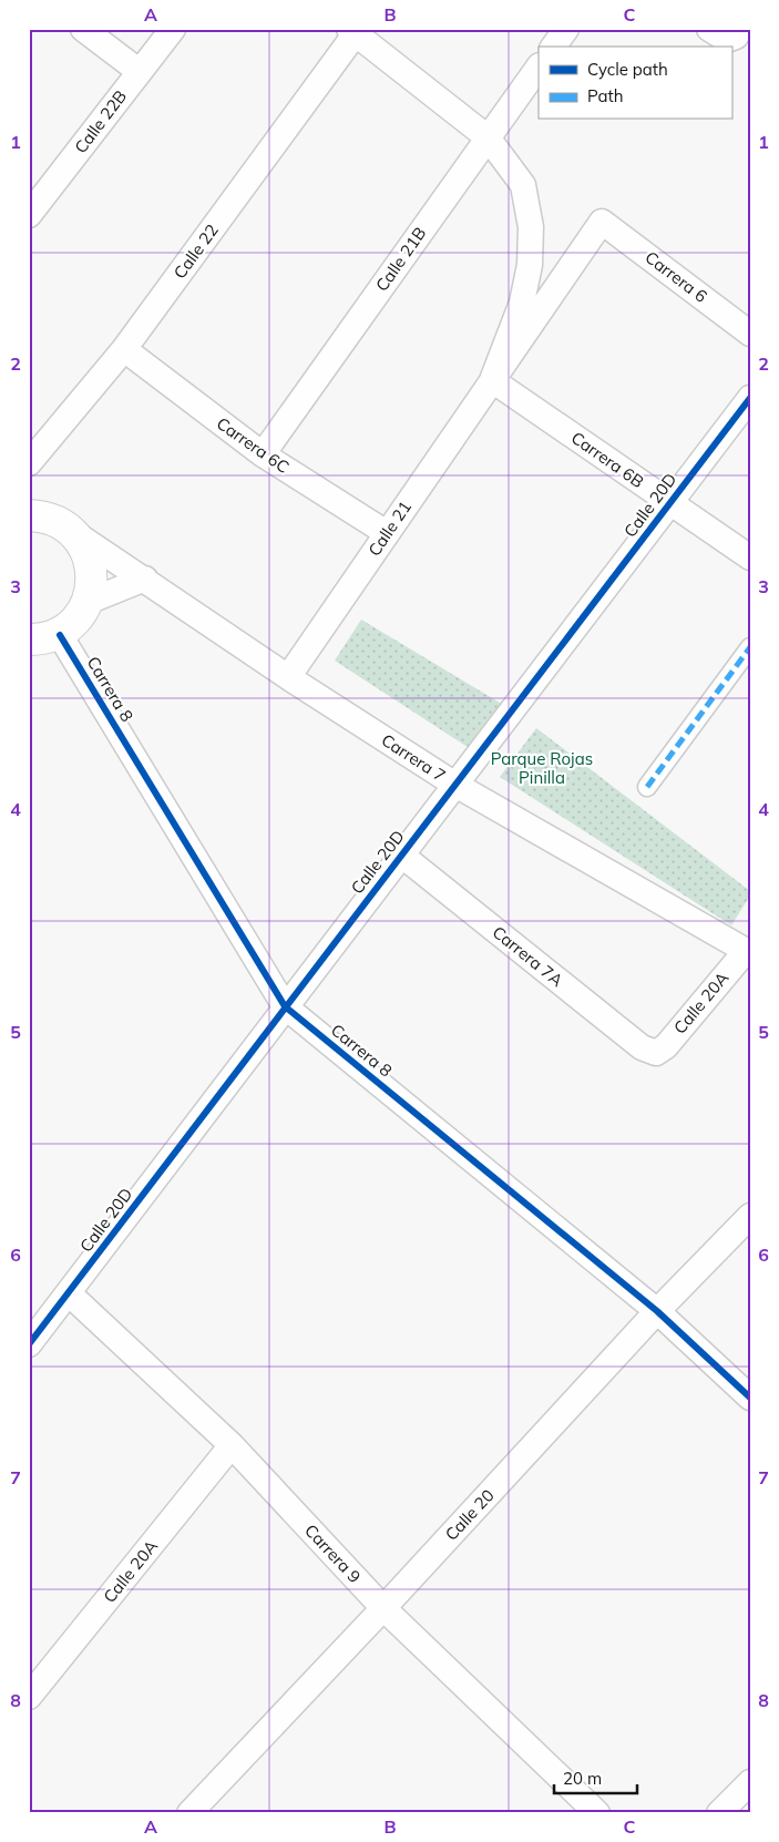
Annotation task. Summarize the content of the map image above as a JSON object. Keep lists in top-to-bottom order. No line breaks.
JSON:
{"streets":{"street":["Calle 22B","Calle 22","Calle 21B","Carrera 6","Carrera 6C","Carrera 6B","Calle 20D","Calle 21","Carrera 8","Carrera 7","Carrera 7A","Calle 20A","Calle 20","Carrera 9"]},"crossings":[["Calle 22","Carrera 6C"],["Calle 21B","Carrera 6C"],["Calle 21B","Calle 21"],["Carrera 6","Calle 21"],["Carrera 6C","Calle 21"],["Carrera 6B","Calle 20D"],["Carrera 6B","Calle 21"],["Calle 20D","Carrera 8"],["Calle 20D","Carrera 7"],["Calle 20D","Carrera 7A"],["Calle 20D","Carrera 9"],["Calle 21","Carrera 7"],["Carrera 8","Calle 20"],["Carrera 7","Calle 20A"],["Carrera 7A","Calle 20A"],["Calle 20A","Carrera 9"],["Calle 20","Carrera 9"]],"parks":["Parque Rojas Pinilla"],"legend":["Cycle path","Path"],"scale_bar":"20 m","grid":{"columns":["A","B","C"],"rows":["1","2","3","4","5","6","7","8"]}}
